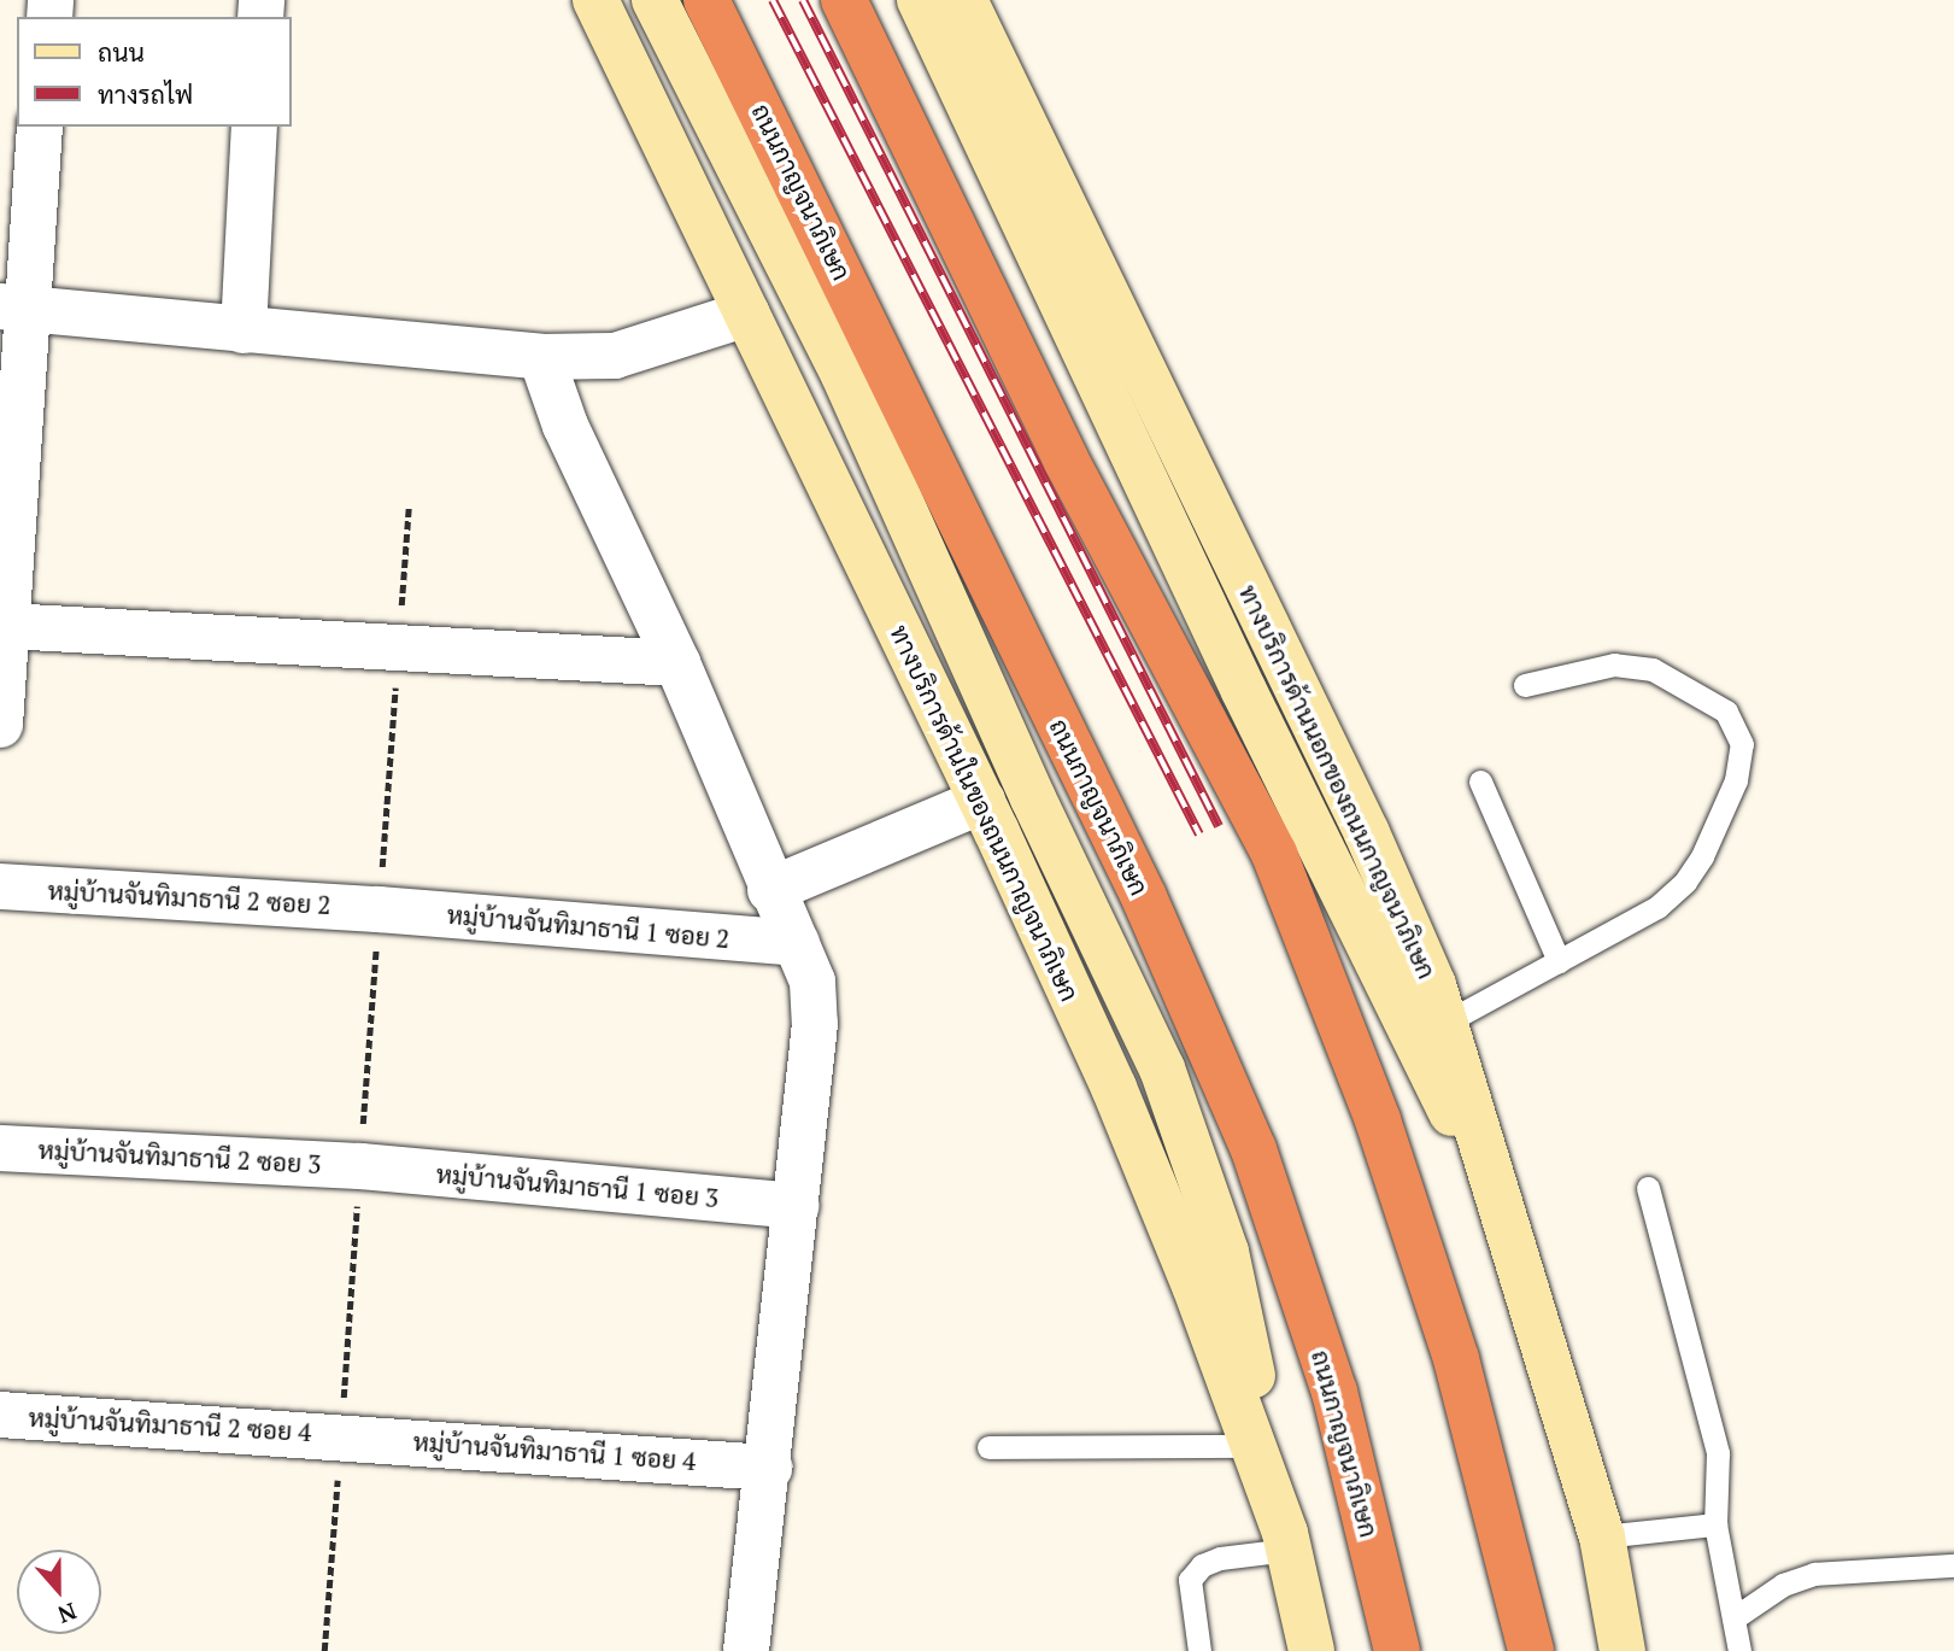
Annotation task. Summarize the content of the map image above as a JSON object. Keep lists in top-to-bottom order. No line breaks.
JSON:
{"streets":{"highway":["ถนนกาญจนาภิเษก"],"main road":["ทางบริการด้านนอกของถนนกาญจนาภิเษก","ทางบริการด้านในของถนนกาญจนาภิเษก"],"street":["หมู่บ้านจันทิมาธานี 2 ซอย 2","หมู่บ้านจันทิมาธานี 1 ซอย 2","หมู่บ้านจันทิมาธานี 2 ซอย 3","หมู่บ้านจันทิมาธานี 1 ซอย 3","หมู่บ้านจันทิมาธานี 2 ซอย 4","หมู่บ้านจันทิมาธานี 1 ซอย 4"]},"crossings":[["หมู่บ้านจันทิมาธานี 2 ซอย 2","หมู่บ้านจันทิมาธานี 1 ซอย 2"],["หมู่บ้านจันทิมาธานี 2 ซอย 3","หมู่บ้านจันทิมาธานี 1 ซอย 3"],["หมู่บ้านจันทิมาธานี 2 ซอย 4","หมู่บ้านจันทิมาธานี 1 ซอย 4"]],"legend":["ถนน","ทางรถไฟ"],"north":"bottom"}
